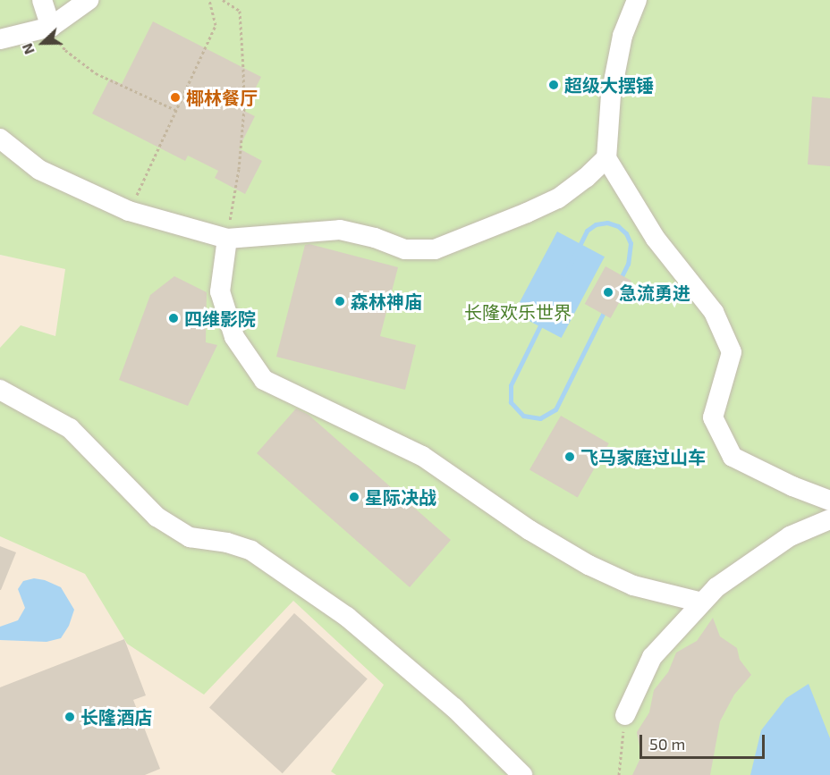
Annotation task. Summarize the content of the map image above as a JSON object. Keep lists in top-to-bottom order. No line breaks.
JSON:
{"parks":["长隆欢乐世界"],"places":["超级大摆锤","椰林餐厅","急流勇进","森林神庙","四维影院","飞马家庭过山车","星际决战","长隆酒店"],"scale_bar":"50 m","north":"left"}
